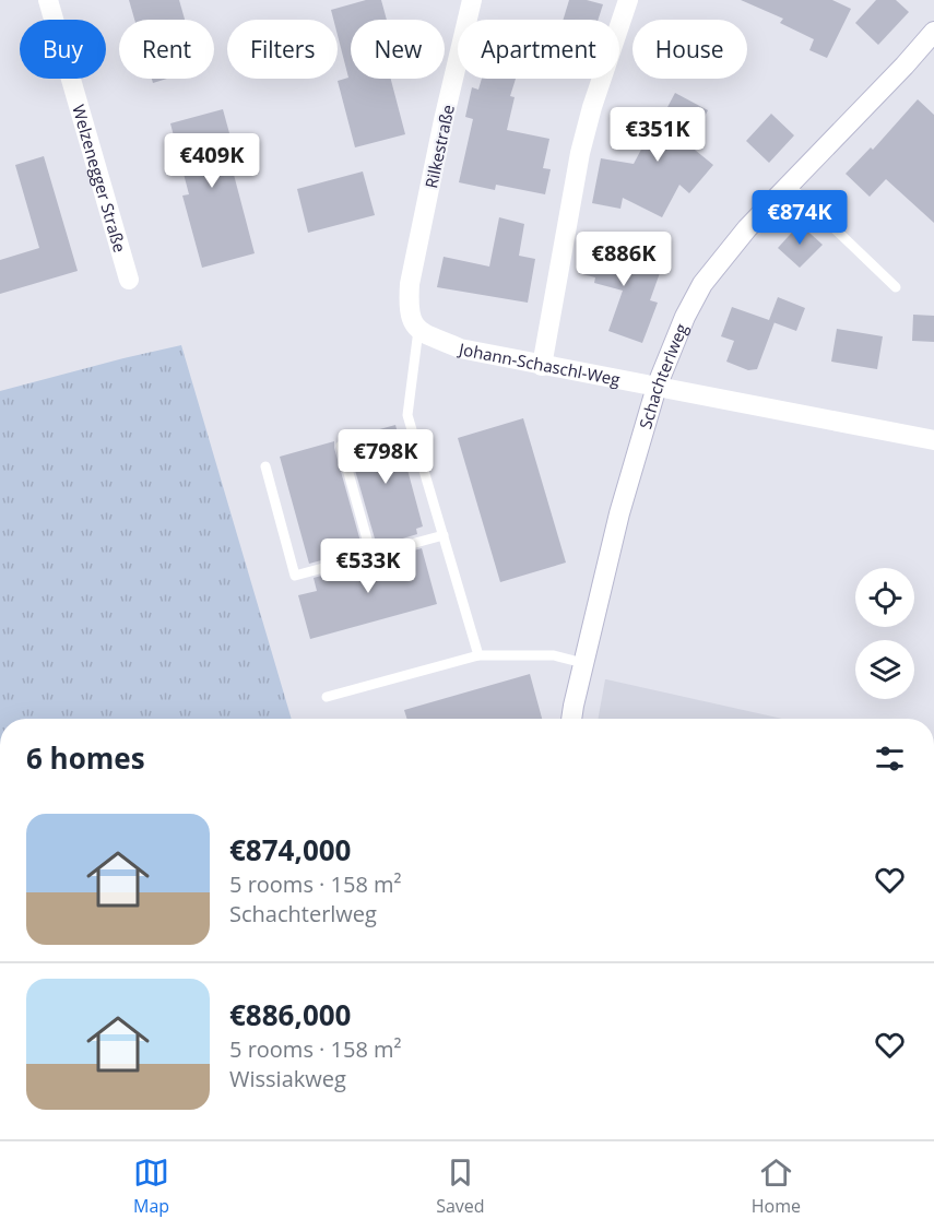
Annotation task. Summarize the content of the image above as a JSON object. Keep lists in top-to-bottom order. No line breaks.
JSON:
{"streets":{"street":["Rilkestraße","Welzenegger Straße","Johann-Schaschl-Weg","Schachterlweg"]},"crossings":[["Rilkestraße","Johann-Schaschl-Weg"],["Johann-Schaschl-Weg","Schachterlweg"]],"page":{"chip":["Buy","Rent","Filters","New","Apartment","House"],"price":["€351K","€409K","€874K","€886K","€798K","€533K"],"heading":"6 homes","list":[{"name":"€874,000","note":"5 rooms · 158 m² · Schachterlweg"},{"name":"€886,000","note":"5 rooms · 158 m² · Wissiakweg"}],"tabs":["Map","Saved","Home"]}}
